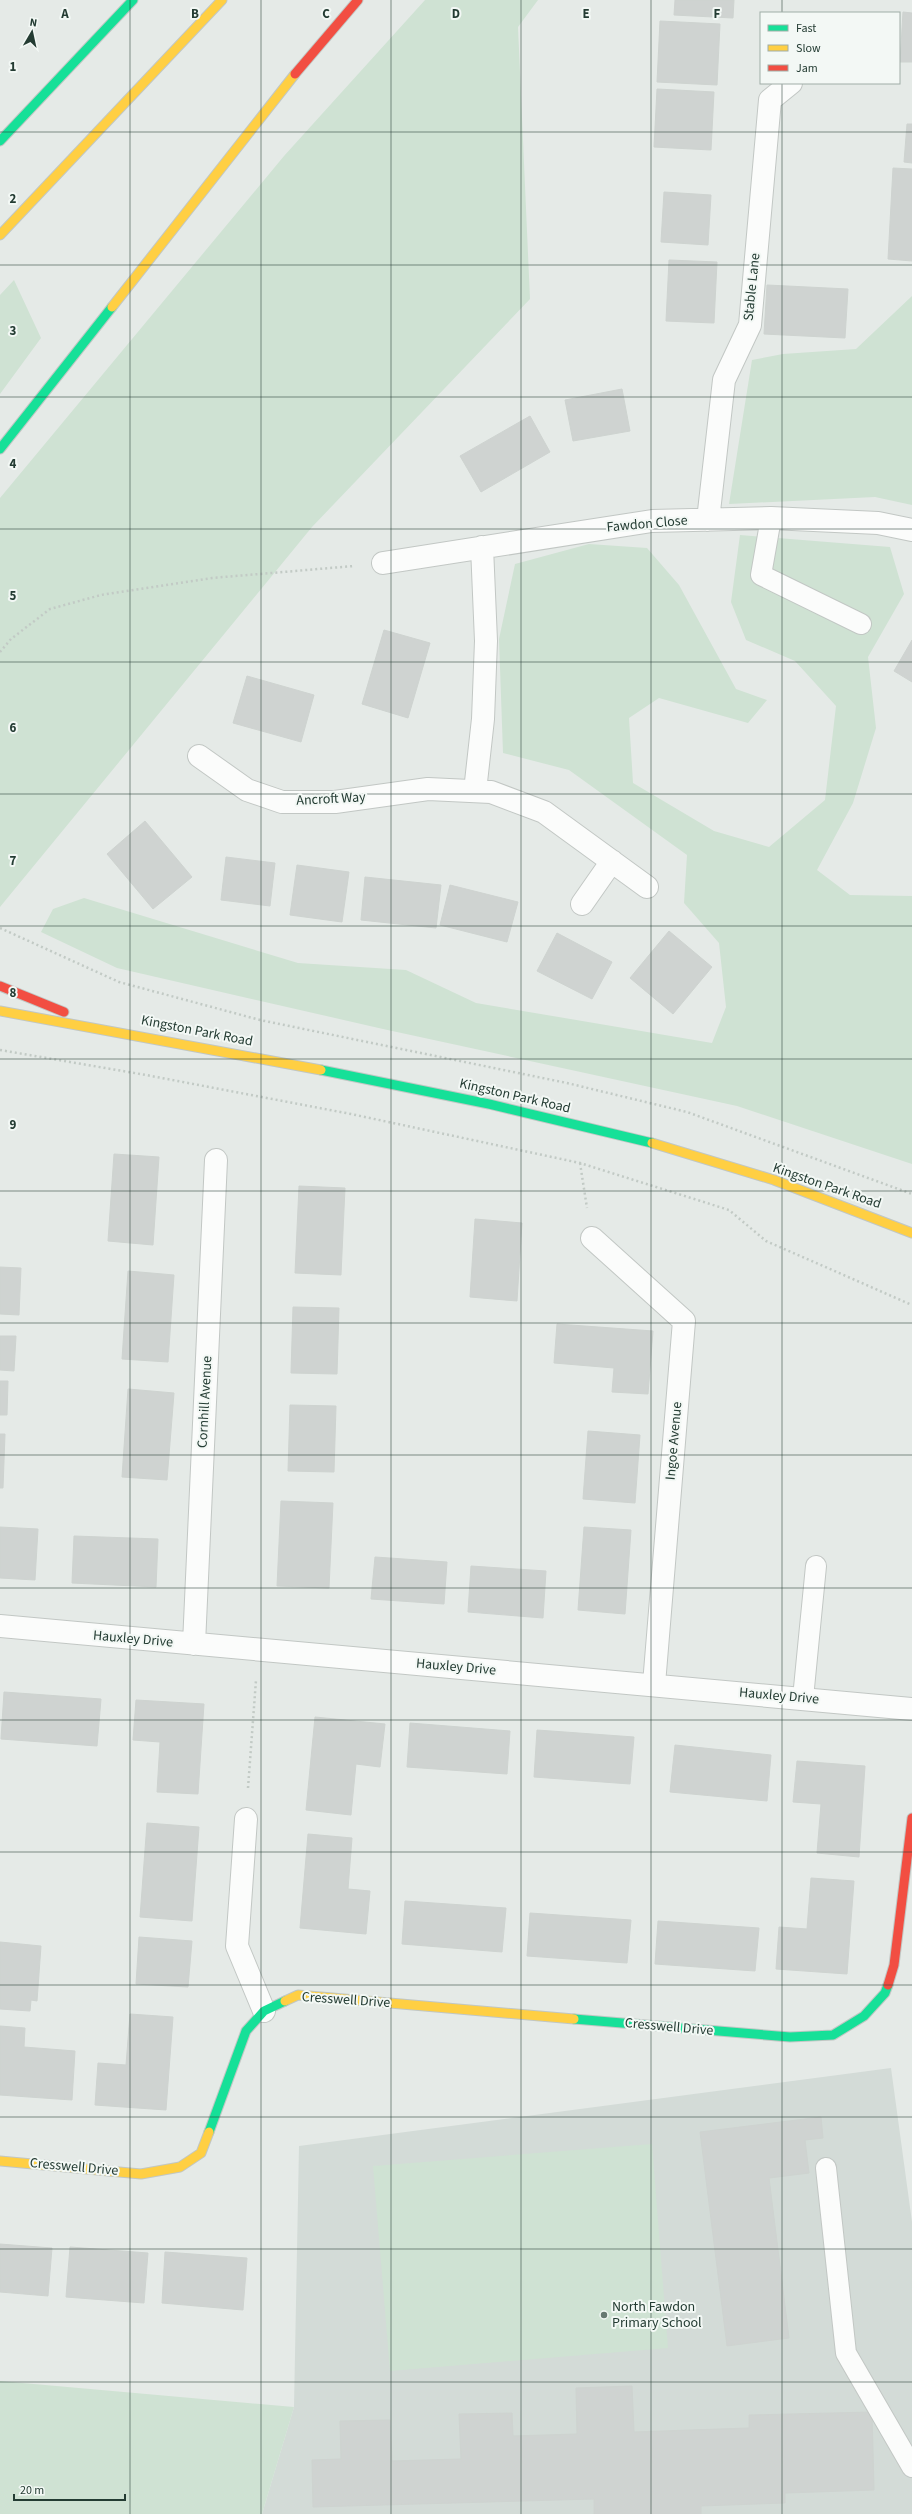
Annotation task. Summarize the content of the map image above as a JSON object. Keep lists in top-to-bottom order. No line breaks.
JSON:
{"streets":{"main road":["Kingston Park Road","Cresswell Drive"],"street":["Stable Lane","Fawdon Close","Ancroft Way","Cornhill Avenue","Ingoe Avenue","Hauxley Drive"]},"crossings":[["Stable Lane","Fawdon Close"],["Cornhill Avenue","Hauxley Drive"],["Ingoe Avenue","Hauxley Drive"]],"places":["North Fawdon Primary School"],"legend":["Fast","Slow","Jam"],"scale_bar":"20 m","north":"top","grid":{"columns":["A","B","C","D","E","F"],"rows":["1","2","3","4","5","6","7","8","9"]}}
